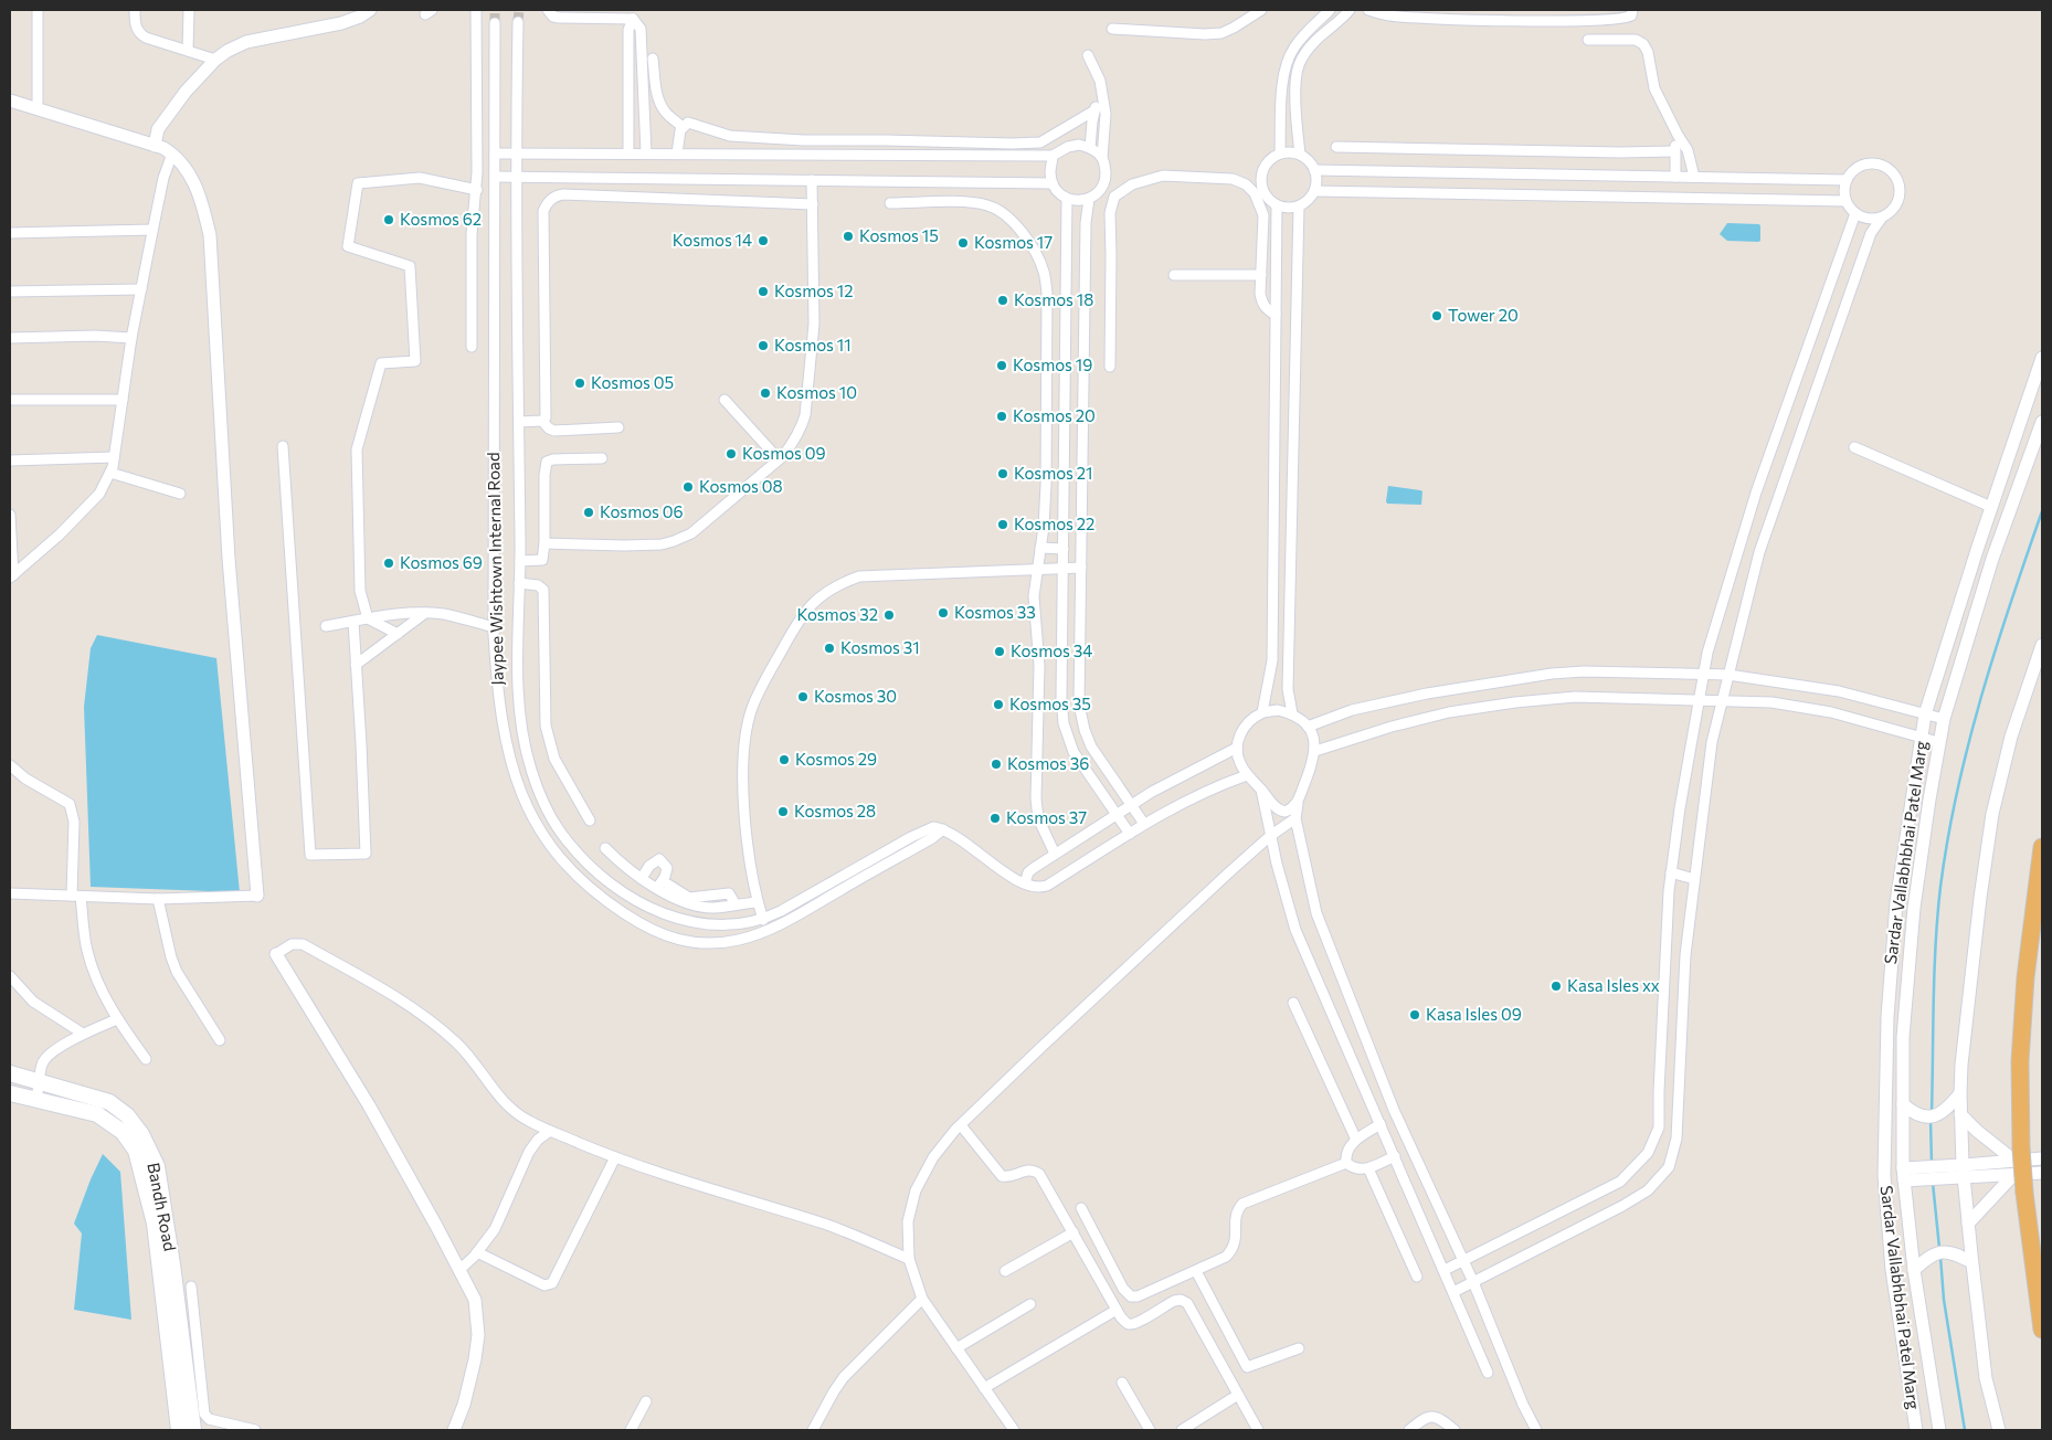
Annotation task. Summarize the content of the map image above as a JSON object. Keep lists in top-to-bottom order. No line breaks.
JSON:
{"streets":{"main road":["Bandh Road"],"street":["Jaypee Wishtown Internal Road","Sardar Vallabhbhai Patel Marg"]},"places":["Kosmos 62","Kosmos 15","Kosmos 14","Kosmos 17","Kosmos 12","Kosmos 18","Tower 20","Kosmos 11","Kosmos 19","Kosmos 05","Kosmos 10","Kosmos 20","Kosmos 09","Kosmos 21","Kosmos 08","Kosmos 06","Kosmos 22","Kosmos 69","Kosmos 33","Kosmos 32","Kosmos 31","Kosmos 34","Kosmos 30","Kosmos 35","Kosmos 29","Kosmos 36","Kosmos 28","Kosmos 37","Kasa Isles xx","Kasa Isles 09"]}
